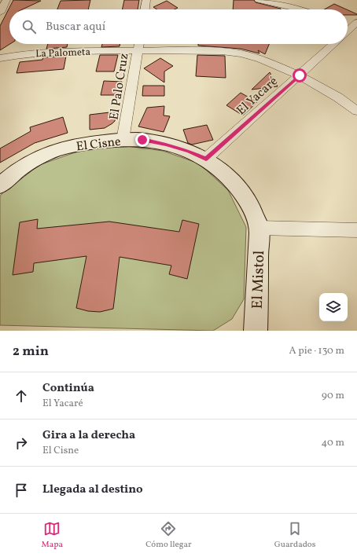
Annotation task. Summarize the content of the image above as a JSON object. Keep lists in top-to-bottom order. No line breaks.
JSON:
{"streets":{"street":["La Palometa","El Palo Cruz","El Yacaré","El Cisne","El Mistol"]},"crossings":[["La Palometa","El Palo Cruz"],["La Palometa","El Yacaré"],["El Palo Cruz","El Cisne"],["El Yacaré","El Cisne"],["El Cisne","El Mistol"]],"page":{"search":"Buscar aquí","heading":["2 min","A pie · 130 m"],"list":[["Continúa","El Yacaré","90 m"],["Gira a la derecha","El Cisne","40 m"],"Llegada al destino"],"nav":["Mapa","Cómo llegar","Guardados"]}}
